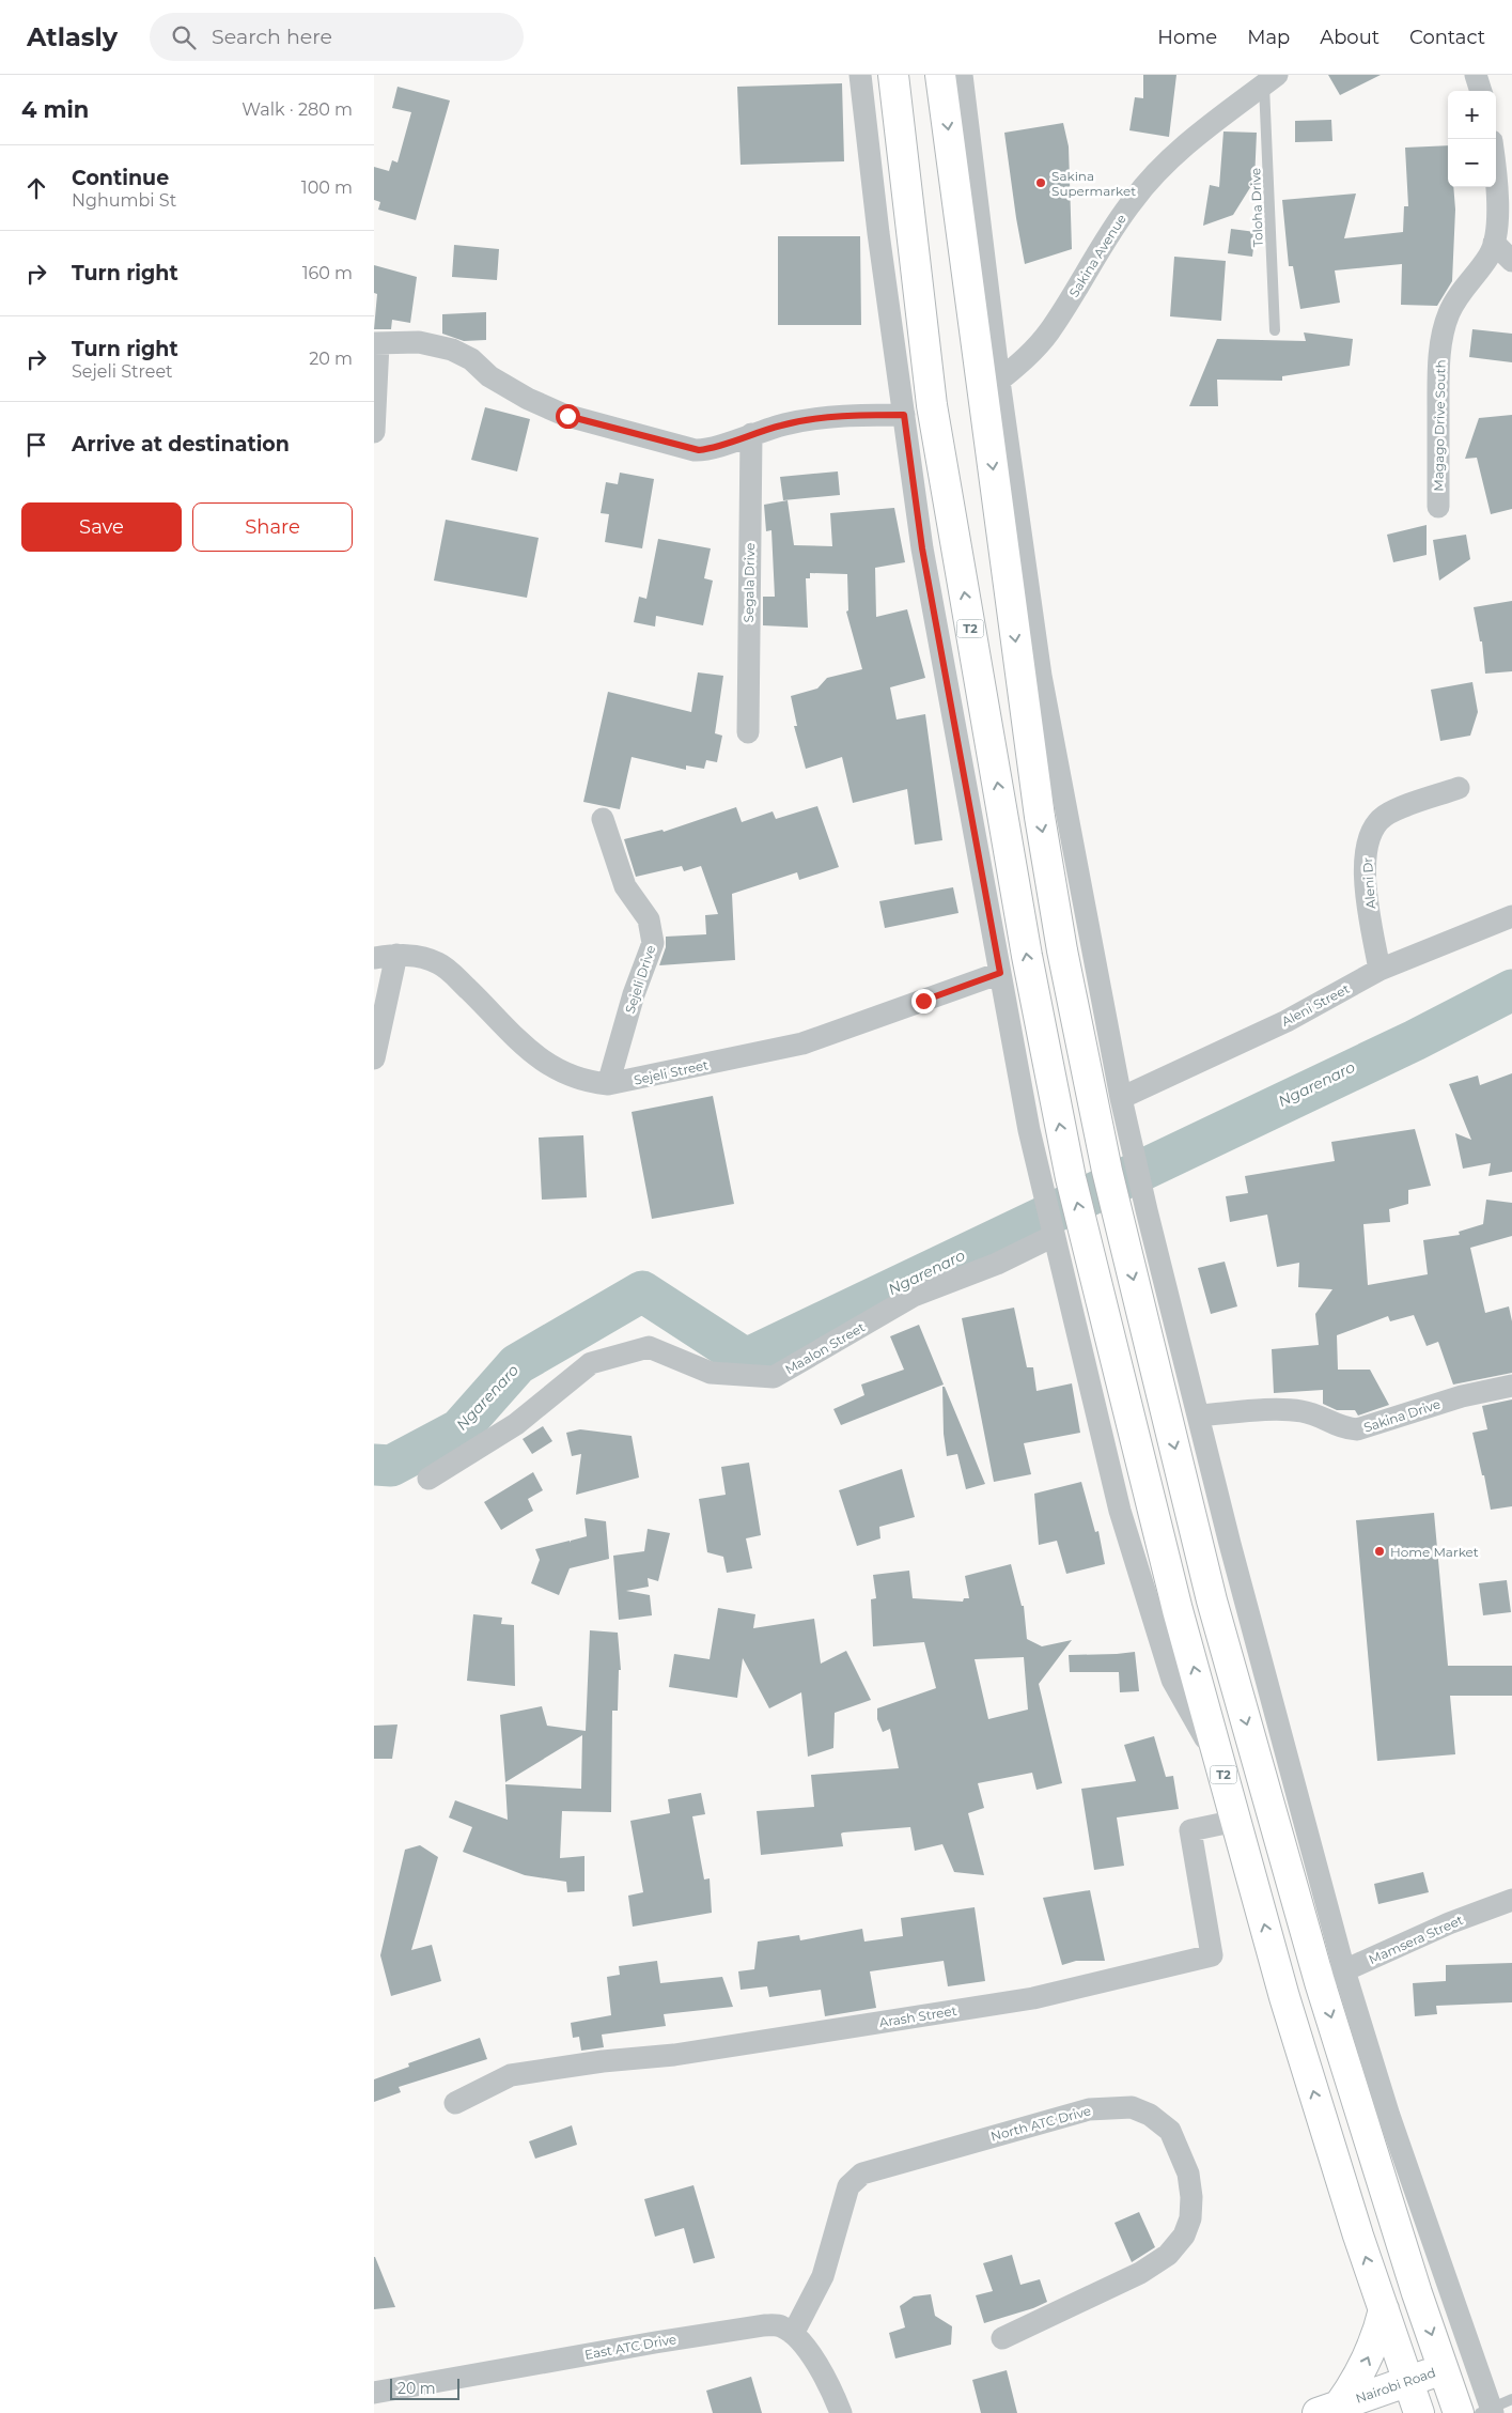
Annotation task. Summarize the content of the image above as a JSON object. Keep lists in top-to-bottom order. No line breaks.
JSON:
{"streets":{"highway":["T2","Nairobi Road"],"street":["Sakina Avenue","Magago Drive South","Segala Drive","Aleni Dr","Sejeli Drive","Aleni Street","Sejeli Street","Maalon Street","Sakina Drive","Mamsera Street","Arash Street","North ATC Drive","East ATC Drive"],"lane":["Toloha Drive"]},"crossings":[["Toloha Drive","Sakina Avenue"],["T2","Arash Street"],["T2","Nairobi Road"],["Aleni Dr","Aleni Street"],["Sejeli Drive","Sejeli Street"],["North ATC Drive","East ATC Drive"]],"water":["Ngarenaro"],"places":["Sakina Supermarket","Home Market"],"scale_bar":"20 m","page":{"header":"Atlasly","search":"Search here","nav":["Home","Map","About","Contact"],"heading":["4 min","Walk · 280 m"],"map_buttons":["+","−"],"list":[["Continue","Nghumbi St","100 m"],["Turn right","160 m"],["Turn right","Sejeli Street","20 m"],"Arrive at destination"],"buttons":["Save","Share"],"scale":"20 m"}}
